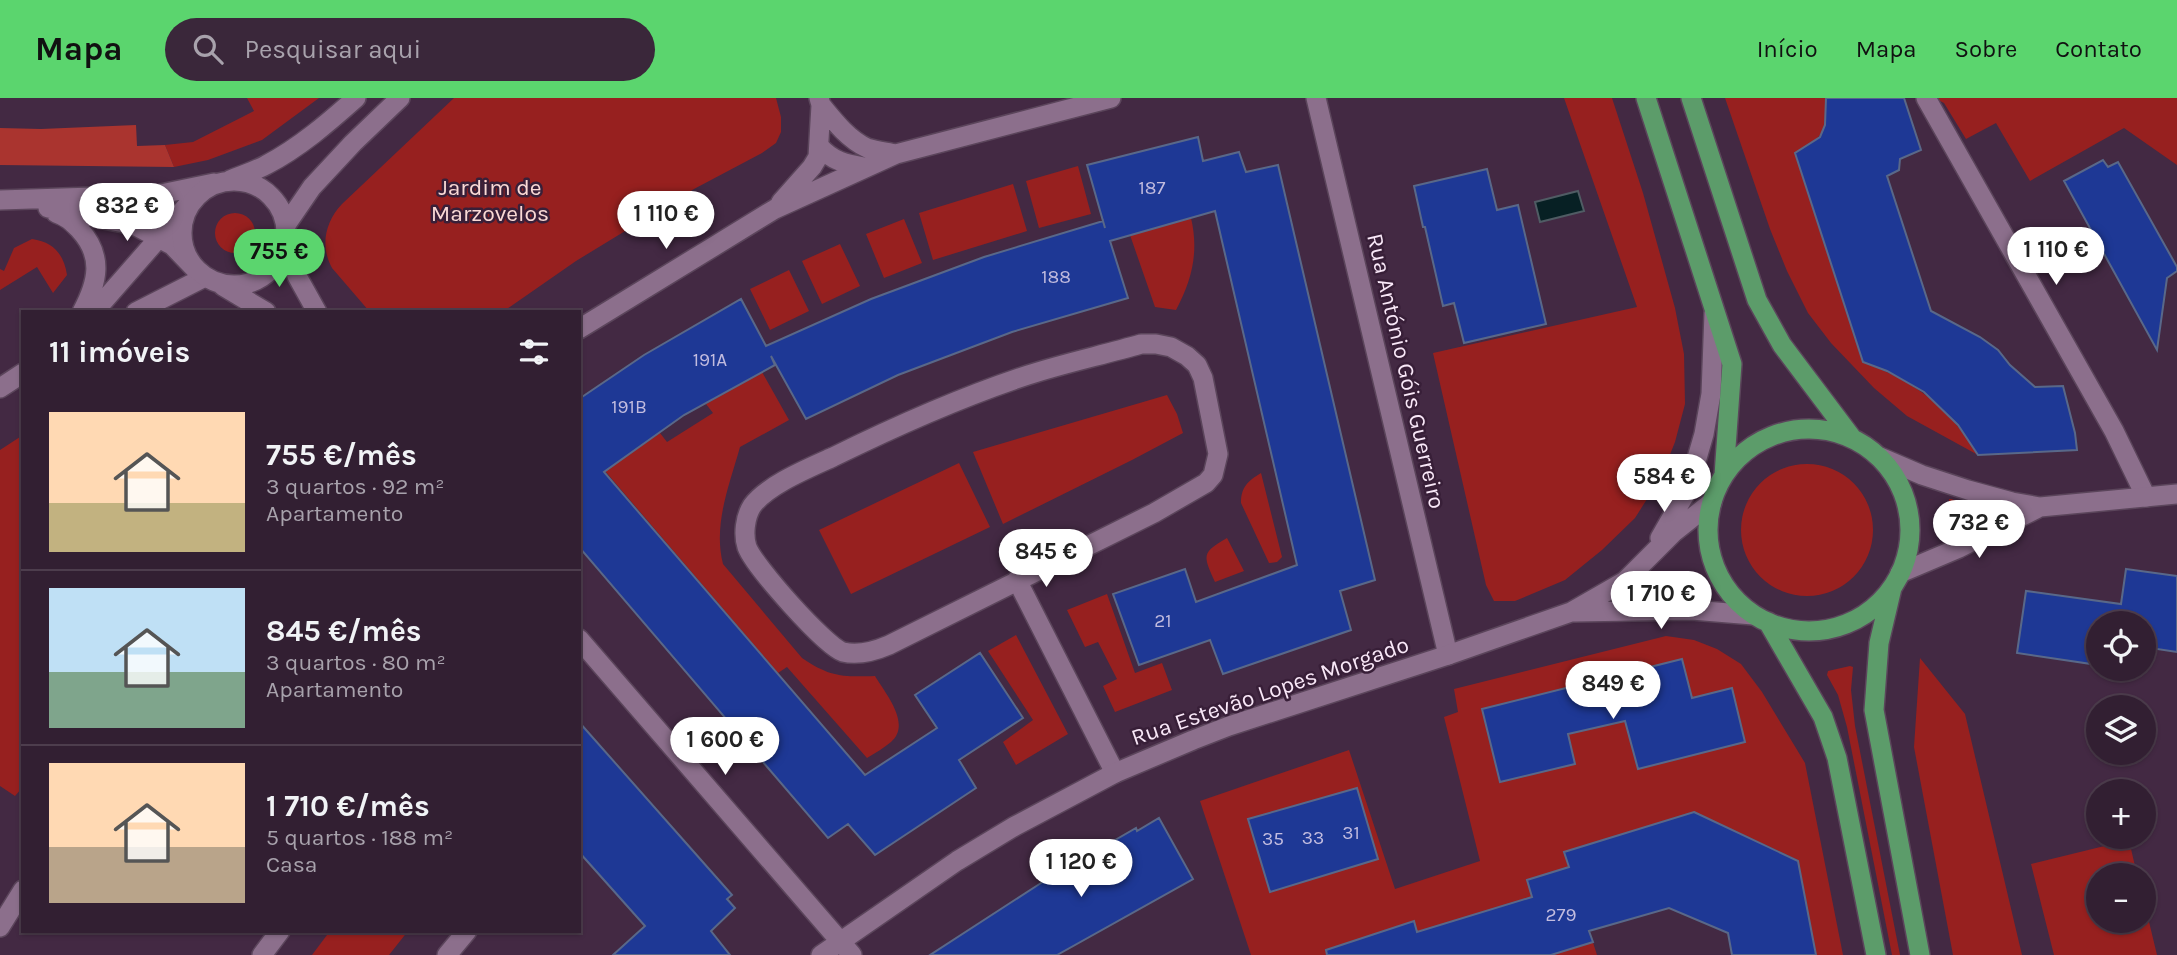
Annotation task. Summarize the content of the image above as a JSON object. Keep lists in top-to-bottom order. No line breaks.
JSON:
{"streets":{"street":["Rua António Góis Guerreiro","Rua Estevão Lopes Morgado"]},"crossings":[["Rua António Góis Guerreiro","Rua Estevão Lopes Morgado"]],"parks":["Jardim de Marzovelos"],"house_numbers":["187","188","191A","191B","21","31","33","35","279"],"page":{"header":"Mapa","search":"Pesquisar aqui","nav":["Início","Mapa","Sobre","Contato"],"price":["832 €","1 110 €","1 110 €","755 €","584 €","732 €","845 €","1 710 €","849 €","1 600 €","1 120 €"],"heading":"11 imóveis","list":[{"name":"755 €/mês","note":"3 quartos · 92 m² · Apartamento"},{"name":"845 €/mês","note":"3 quartos · 80 m² · Apartamento"},{"name":"1 710 €/mês","note":"5 quartos · 188 m² · Casa"}],"map_buttons":["+","−"]}}
